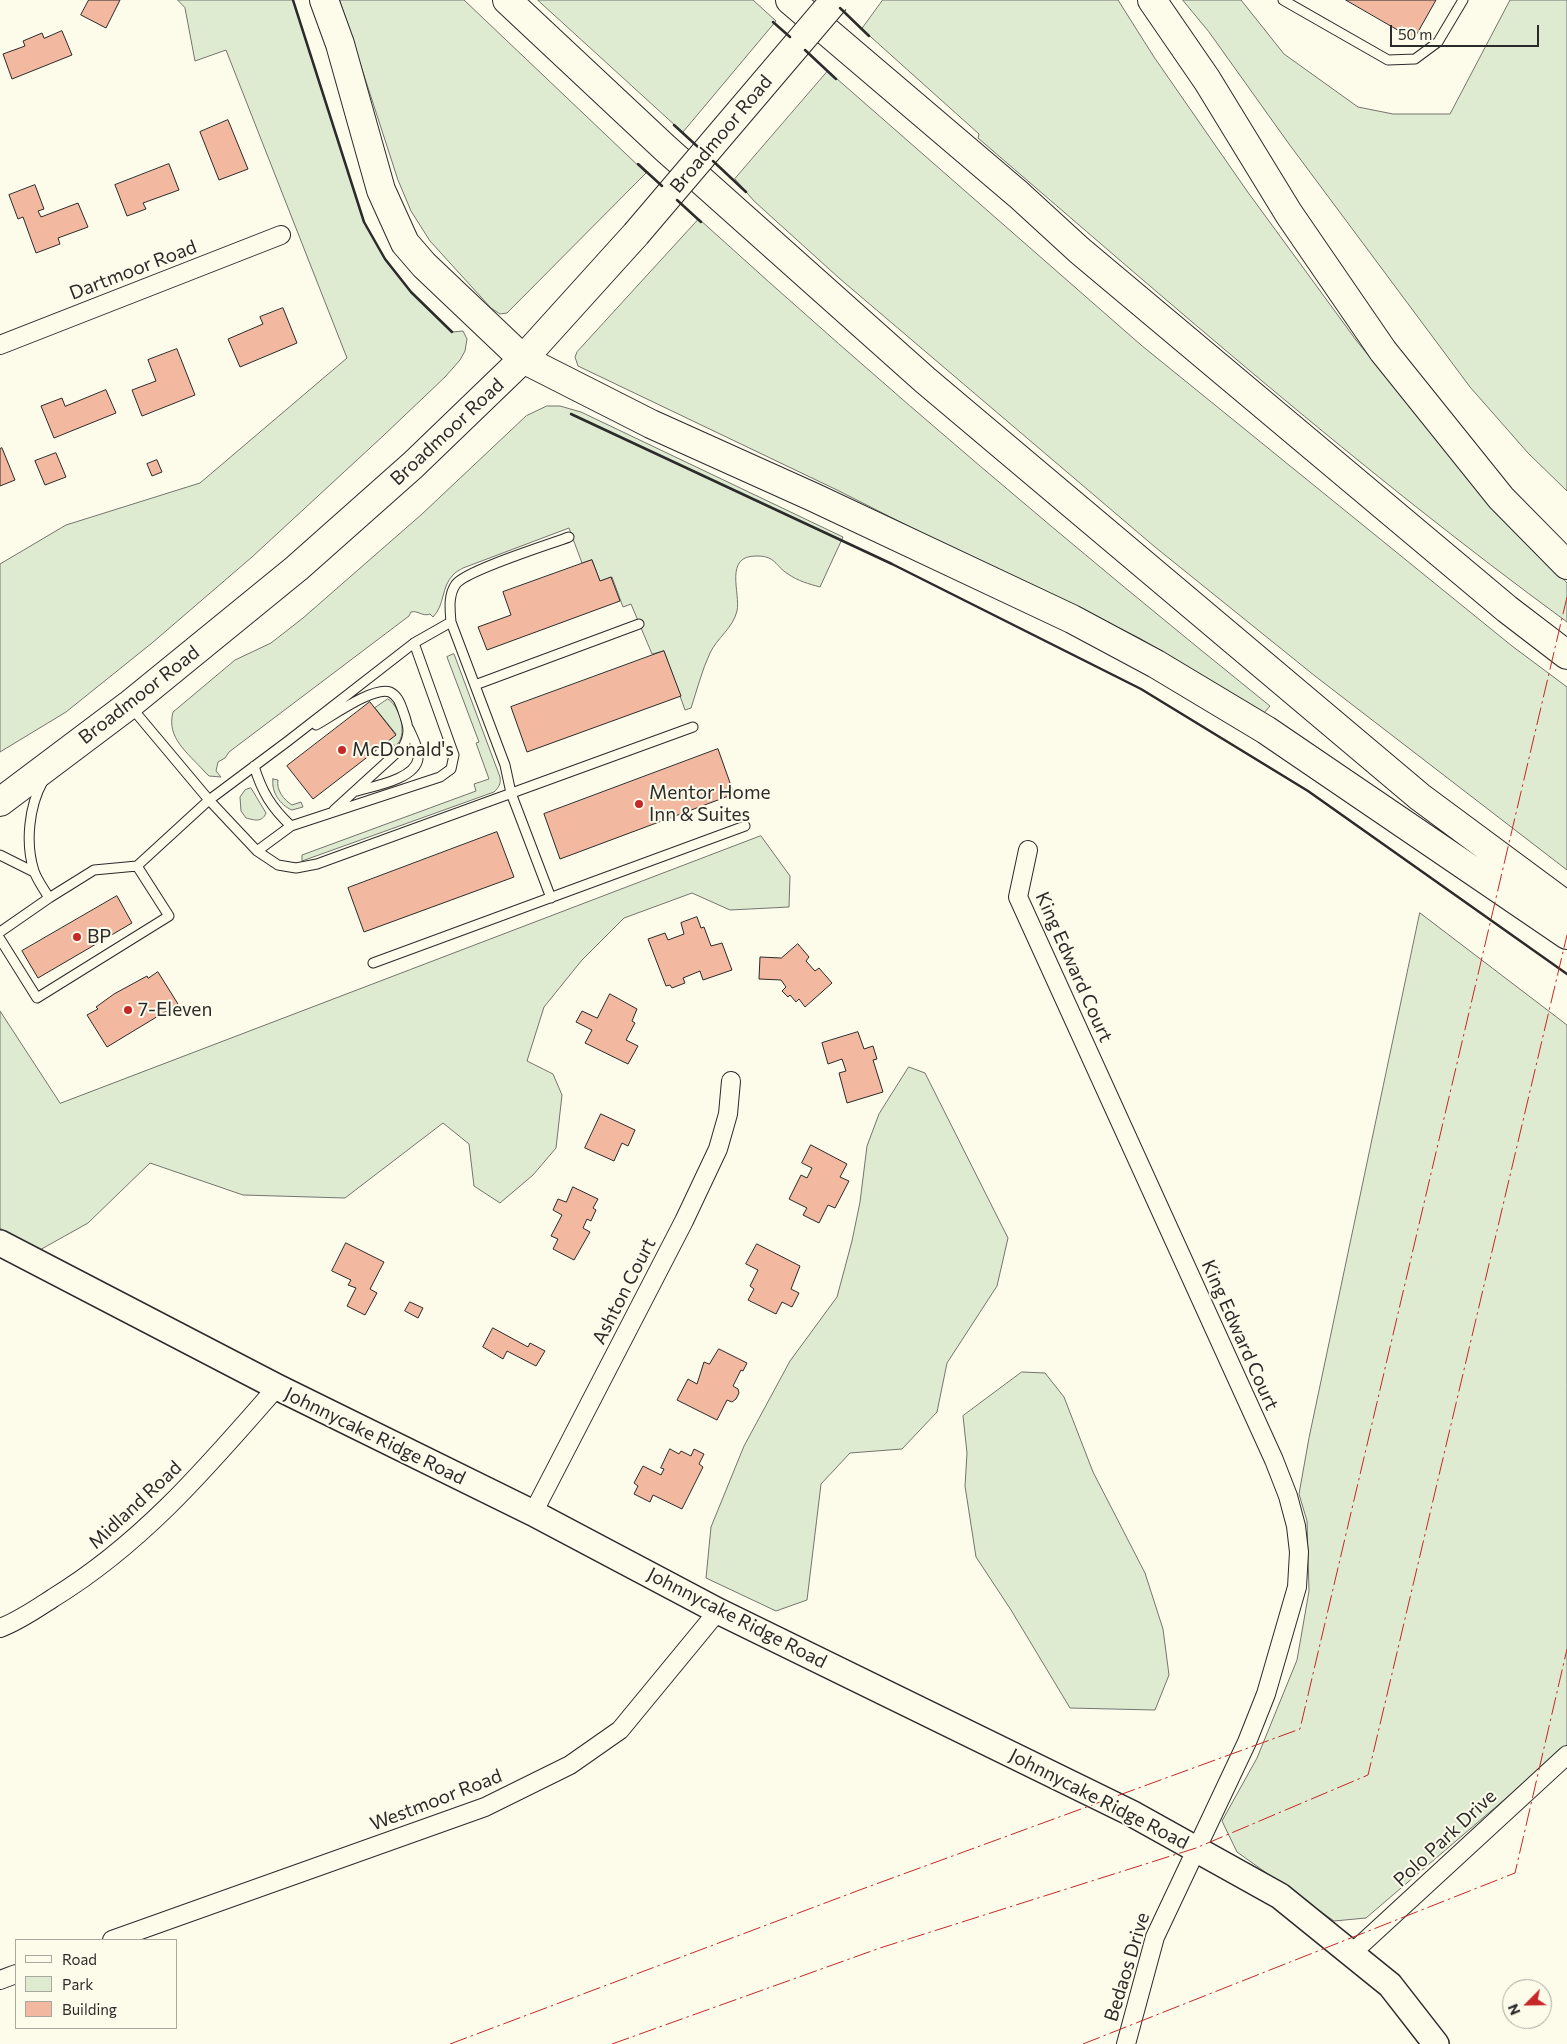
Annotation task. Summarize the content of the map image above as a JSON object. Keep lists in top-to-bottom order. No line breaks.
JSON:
{"streets":{"main road":["Broadmoor Road","Johnnycake Ridge Road"],"street":["Dartmoor Road","King Edward Court","Ashton Court","Midland Road","Westmoor Road","Polo Park Drive","Bedaos Drive"]},"crossings":[["King Edward Court","Johnnycake Ridge Road"],["King Edward Court","Bedaos Drive"],["Ashton Court","Johnnycake Ridge Road"],["Johnnycake Ridge Road","Midland Road"],["Johnnycake Ridge Road","Westmoor Road"],["Johnnycake Ridge Road","Polo Park Drive"],["Johnnycake Ridge Road","Bedaos Drive"]],"places":["McDonald's","Mentor Home Inn & Suites","BP","7-Eleven"],"legend":["Road","Park","Building"],"scale_bar":"50 m","north":"bottom left"}
